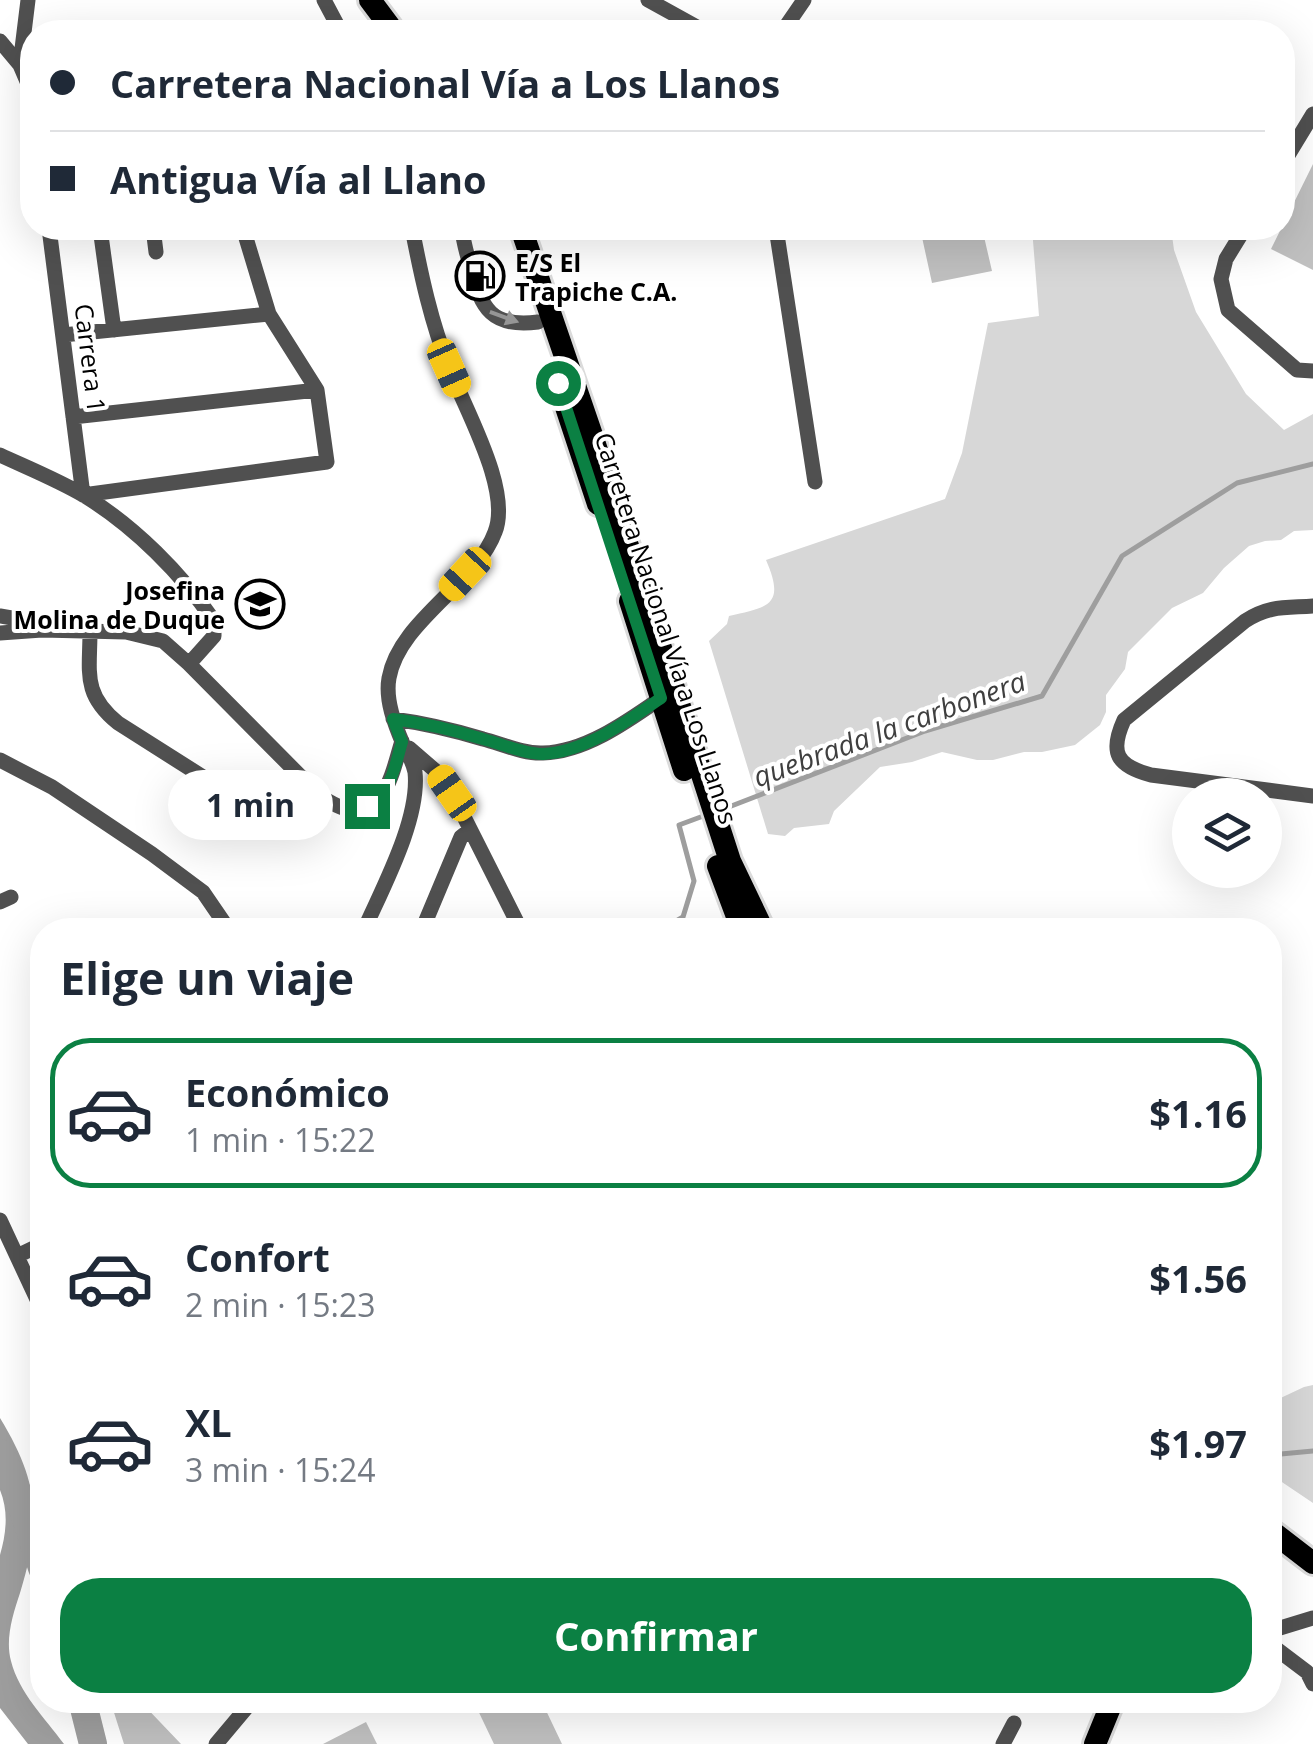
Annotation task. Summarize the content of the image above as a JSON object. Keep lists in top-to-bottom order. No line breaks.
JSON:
{"streets":{"highway":["Carretera Nacional Vía a Los Llanos"],"street":["Carrera 1"]},"water":["quebrada la carbonera"],"places":{"fuel station":["E/S El Trapiche C.A."],"school or university":["Josefina Molina de Duque"]},"page":{"banner":["Carretera Nacional Vía a Los Llanos","Antigua Vía al Llano"],"bubble":"1 min","heading":"Elige un viaje","list":[{"name":"Económico","note":"1 min · 15:22","value":"$1.16"},{"name":"Confort","note":"2 min · 15:23","value":"$1.56"},{"name":"XL","note":"3 min · 15:24","value":"$1.97"}],"buttons":"Confirmar"}}
